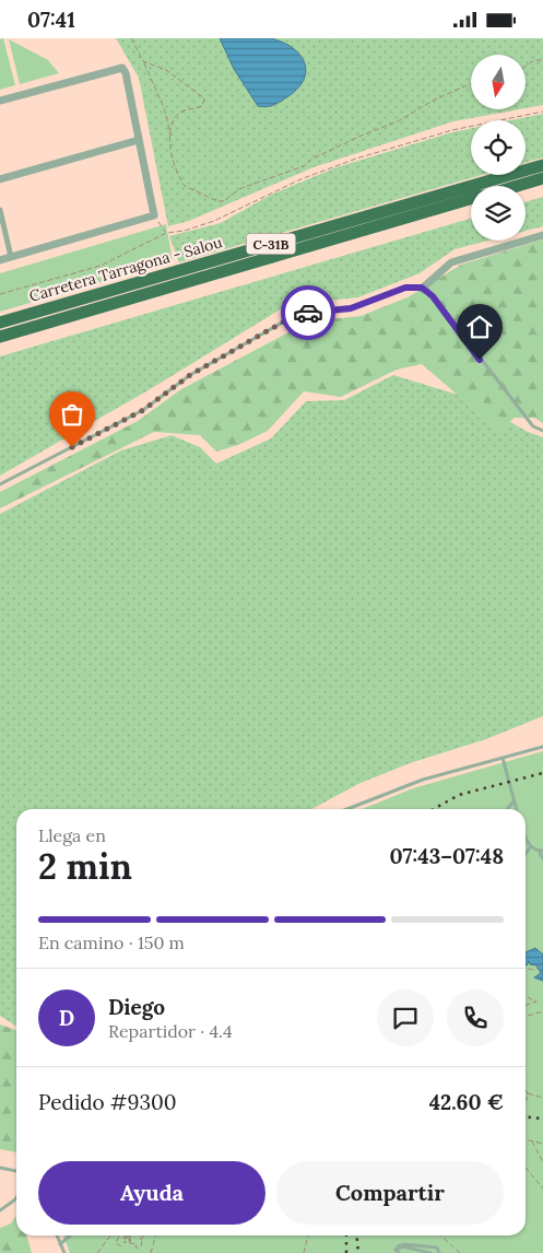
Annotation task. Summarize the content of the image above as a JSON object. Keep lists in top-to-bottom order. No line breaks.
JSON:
{"streets":{"highway":["C-31B","Carretera Tarragona - Salou"]},"north":"bottom","page":{"status":"07:41","heading":["2 min","Llega en","07:43–07:48"],"panel":["Diego","Repartidor · 4.4","Pedido #9300","42.60 €"],"bar":"En camino · 150 m","round":"D","buttons":["Ayuda","Compartir"]}}
